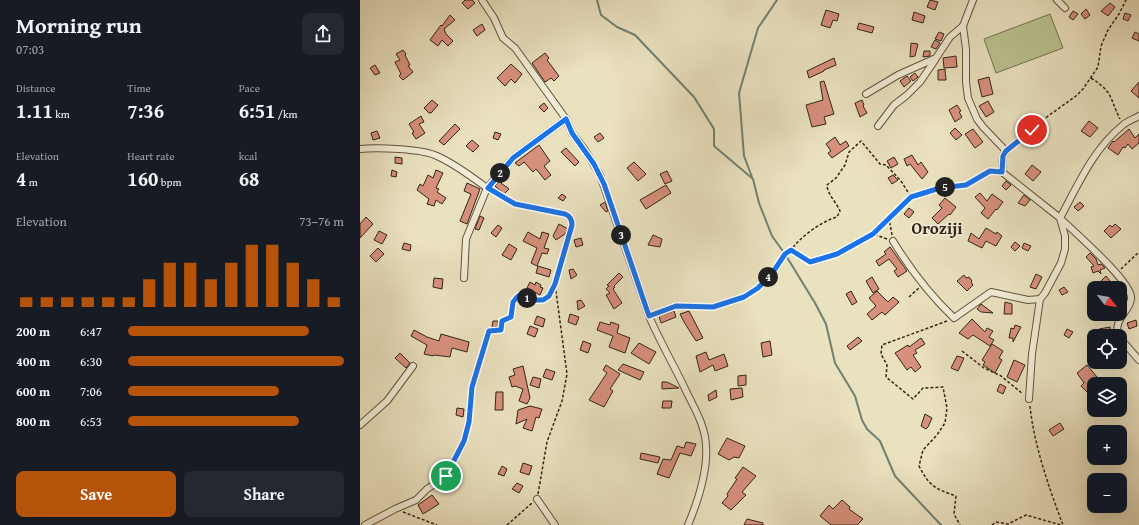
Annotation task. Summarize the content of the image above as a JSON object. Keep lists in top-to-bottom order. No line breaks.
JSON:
{"districts":["Oroziji"],"north":"bottom right","page":{"heading":["Morning run","07:03"],"stats":[["Distance","1.11 km"],["Time","7:36"],["Pace","6:51 /km"],["Elevation","4 m"],["Heart rate","160 bpm"],["kcal","68"]],"pins":["2","5","3","4","1"],"chart":["Elevation","73–76 m"],"map_buttons":["+","−"],"list":[{"name":"200 m","note":"6:47"},{"name":"400 m","note":"6:30"},{"name":"600 m","note":"7:06"},{"name":"800 m","note":"6:53"}],"buttons":["Save","Share"]}}
